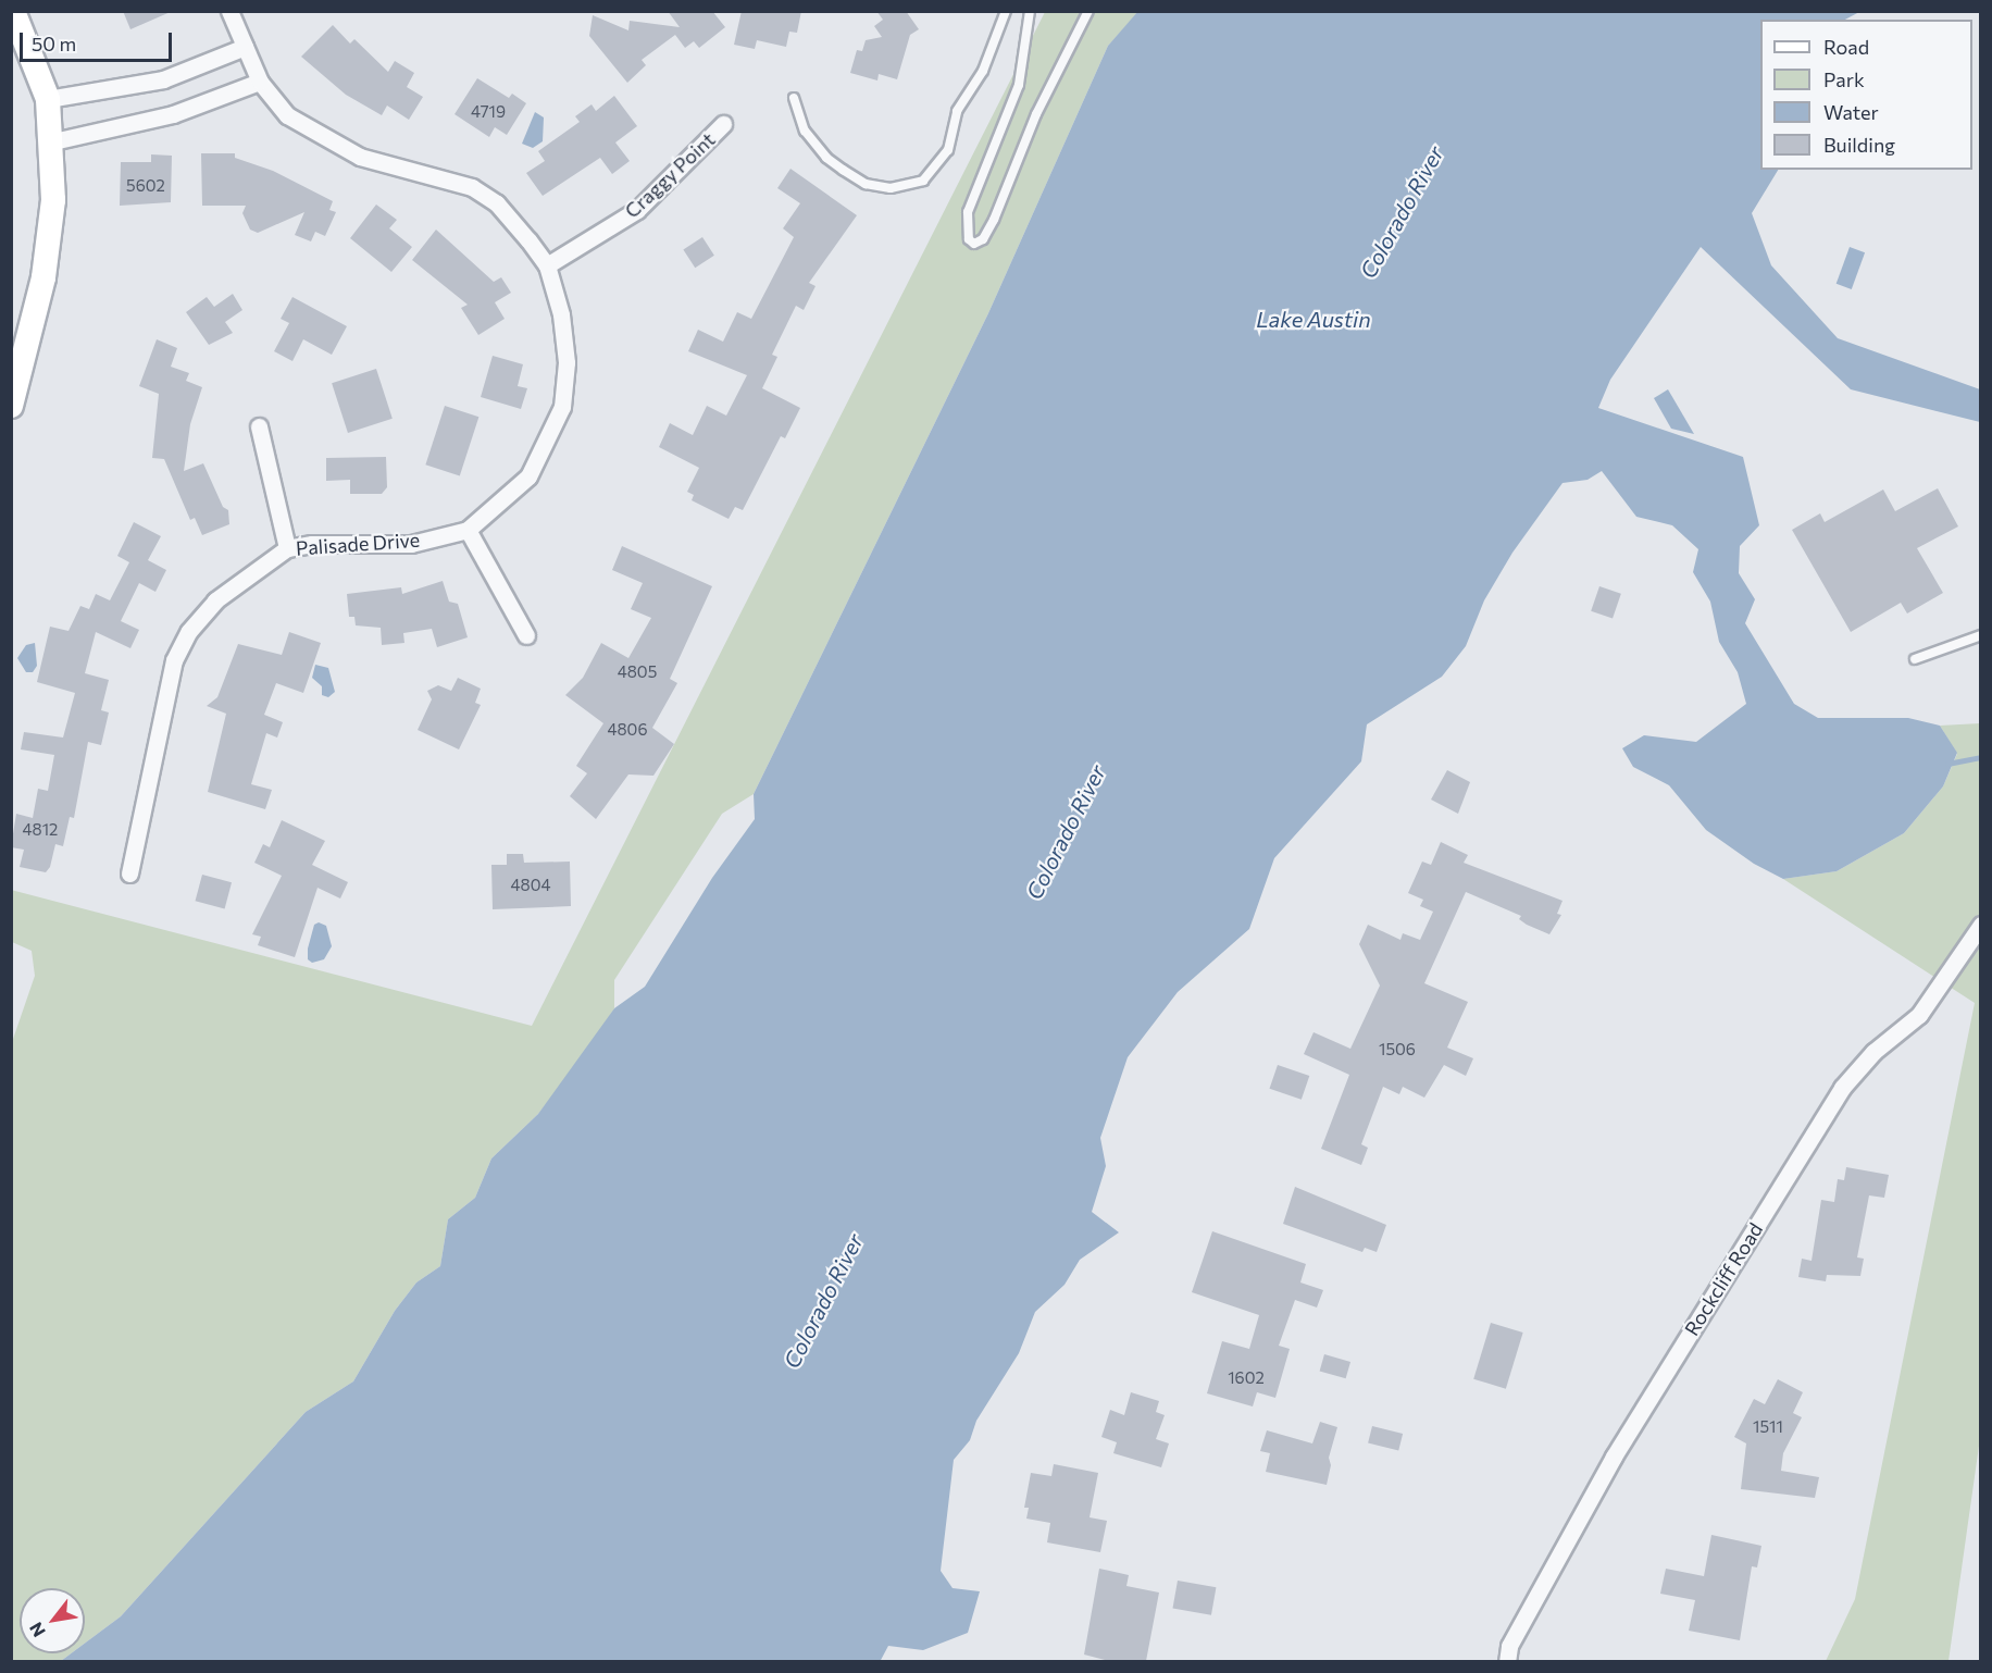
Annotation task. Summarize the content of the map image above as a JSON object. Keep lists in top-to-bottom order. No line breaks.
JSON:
{"streets":{"street":["Craggy Point","Palisade Drive","Rockcliff Road"]},"crossings":[["Craggy Point","Palisade Drive"]],"water":["Colorado River","Lake Austin"],"house_numbers":["4719","5602","4805","4806","4812","4804","1506","1602","1511"],"legend":["Road","Park","Water","Building"],"scale_bar":"50 m","north":"bottom left"}
